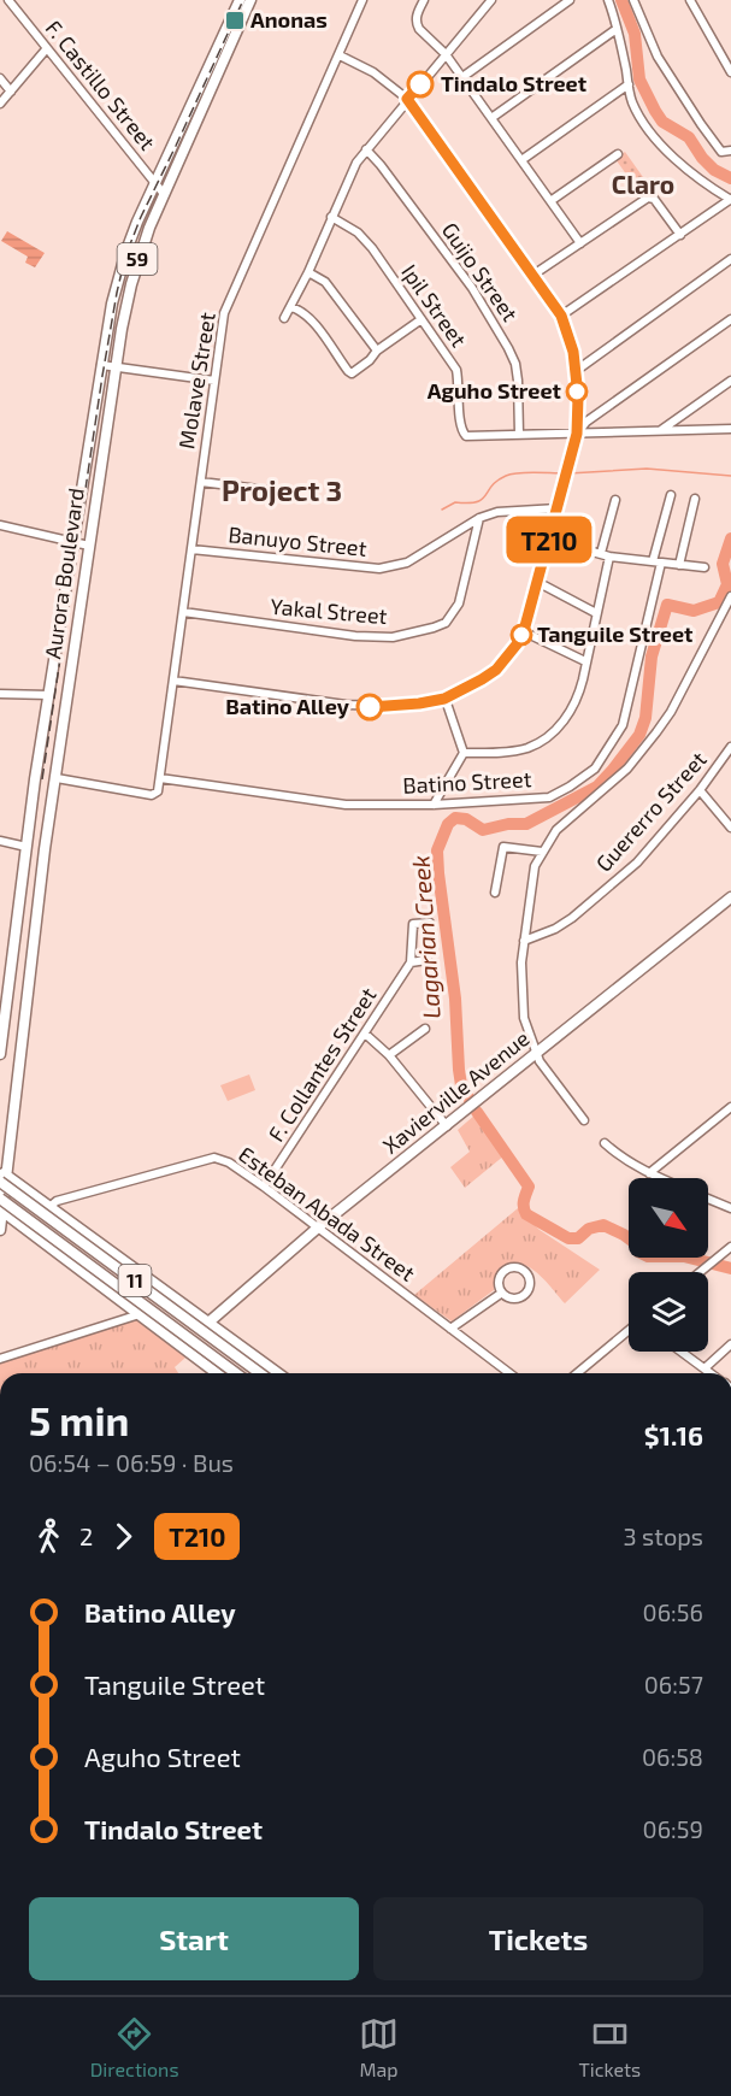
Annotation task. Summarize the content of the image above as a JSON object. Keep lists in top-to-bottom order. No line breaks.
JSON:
{"streets":{"main road":["59","Aurora Boulevard","Xavierville Avenue","11"],"street":["F. Castillo Street","Guijo Street","Ipil Street","Molave Street","Banuyo Street","Yakal Street","Batino Street","Guererro Street","F. Collantes Street","Esteban Abada Street"]},"crossings":[["F. Castillo Street","Aurora Boulevard"],["59","Aurora Boulevard"],["59","11"],["Guijo Street","Ipil Street"],["Molave Street","Banuyo Street"],["Molave Street","Aurora Boulevard"],["Molave Street","Yakal Street"],["Molave Street","Batino Street"],["Banuyo Street","Yakal Street"],["Aurora Boulevard","11"],["F. Collantes Street","Esteban Abada Street"],["Xavierville Avenue","Esteban Abada Street"],["Xavierville Avenue","11"],["Esteban Abada Street","11"]],"districts":["Claro","Project 3"],"water":["Lagarian Creek"],"places":{"transit":["Anonas"],"other":["Tindalo Street","Aguho Street","Tanguile Street","Batino Alley"]},"lines":["bus line T210"],"north":"bottom right","page":{"on_map":"T210","heading":["5 min","06:54 – 06:59 · Bus","$1.16"],"legs":["2","T210","3 stops"],"list":[{"name":"Batino Alley","value":"06:56"},{"name":"Tanguile Street","value":"06:57"},{"name":"Aguho Street","value":"06:58"},{"name":"Tindalo Street","value":"06:59"}],"buttons":["Start","Tickets"],"tabs":["Directions","Map","Tickets"]}}
